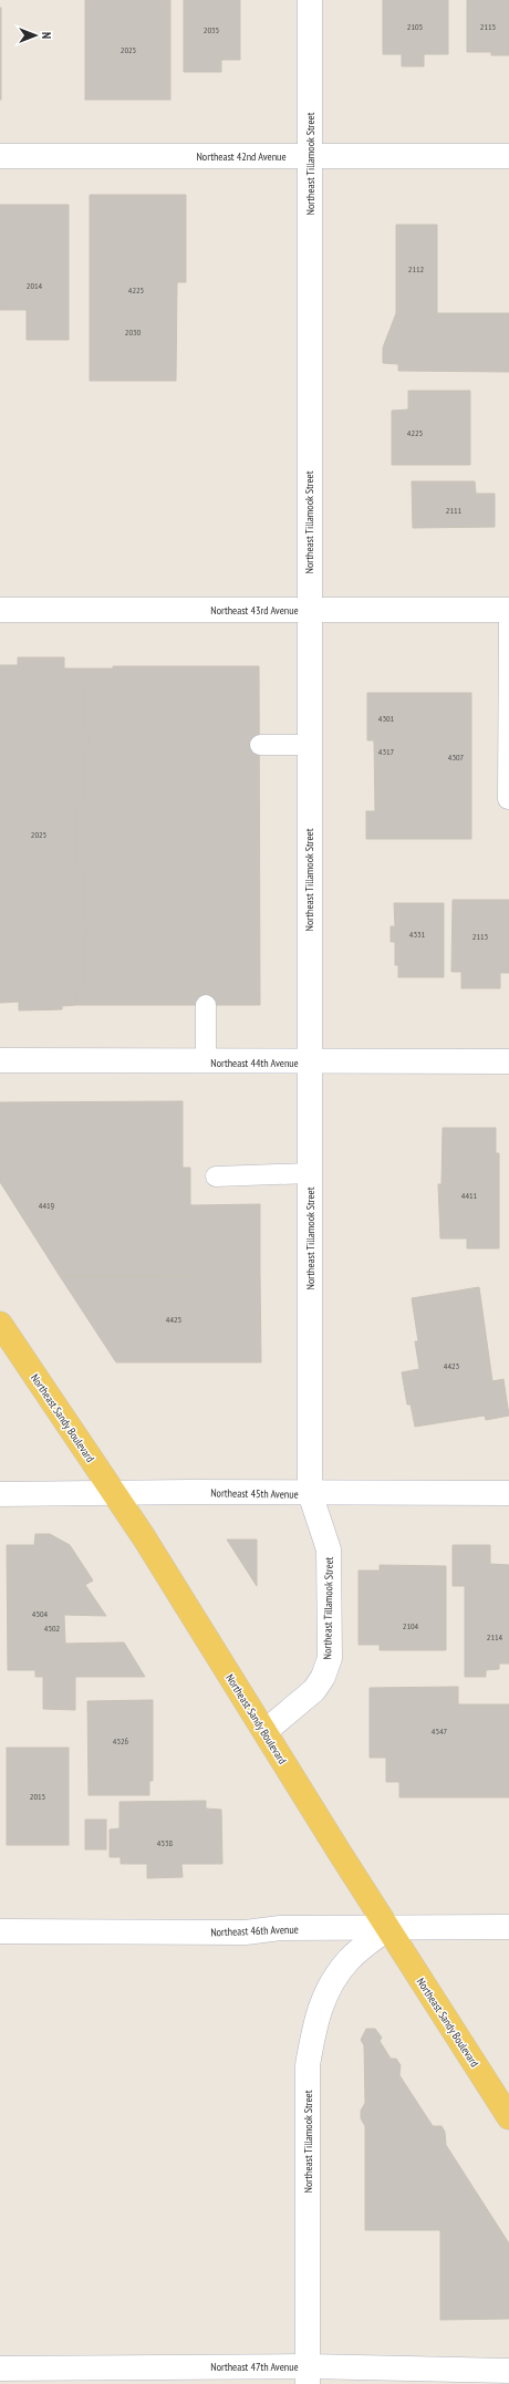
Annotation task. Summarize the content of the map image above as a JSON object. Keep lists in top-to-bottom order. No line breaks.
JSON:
{"streets":{"main road":["Northeast Sandy Boulevard"],"street":["Northeast 42nd Avenue","Northeast Tillamook Street","Northeast 43rd Avenue","Northeast 44th Avenue","Northeast 45th Avenue","Northeast 46th Avenue","Northeast 47th Avenue"]},"crossings":[["Northeast 42nd Avenue","Northeast Tillamook Street"],["Northeast Tillamook Street","Northeast 43rd Avenue"],["Northeast Tillamook Street","Northeast 44th Avenue"],["Northeast Tillamook Street","Northeast Sandy Boulevard"],["Northeast Tillamook Street","Northeast 45th Avenue"],["Northeast Tillamook Street","Northeast 46th Avenue"],["Northeast Tillamook Street","Northeast 47th Avenue"],["Northeast Sandy Boulevard","Northeast 45th Avenue"],["Northeast Sandy Boulevard","Northeast 46th Avenue"]],"house_numbers":["2105","2115","2035","2025","2112","2014","4225","2030","4225","2111","4301","4317","4307","2025","4331","2113","4411","4419","4425","4423","4504","2104","4502","2114","4547","4526","2015","4538"],"north":"right"}
